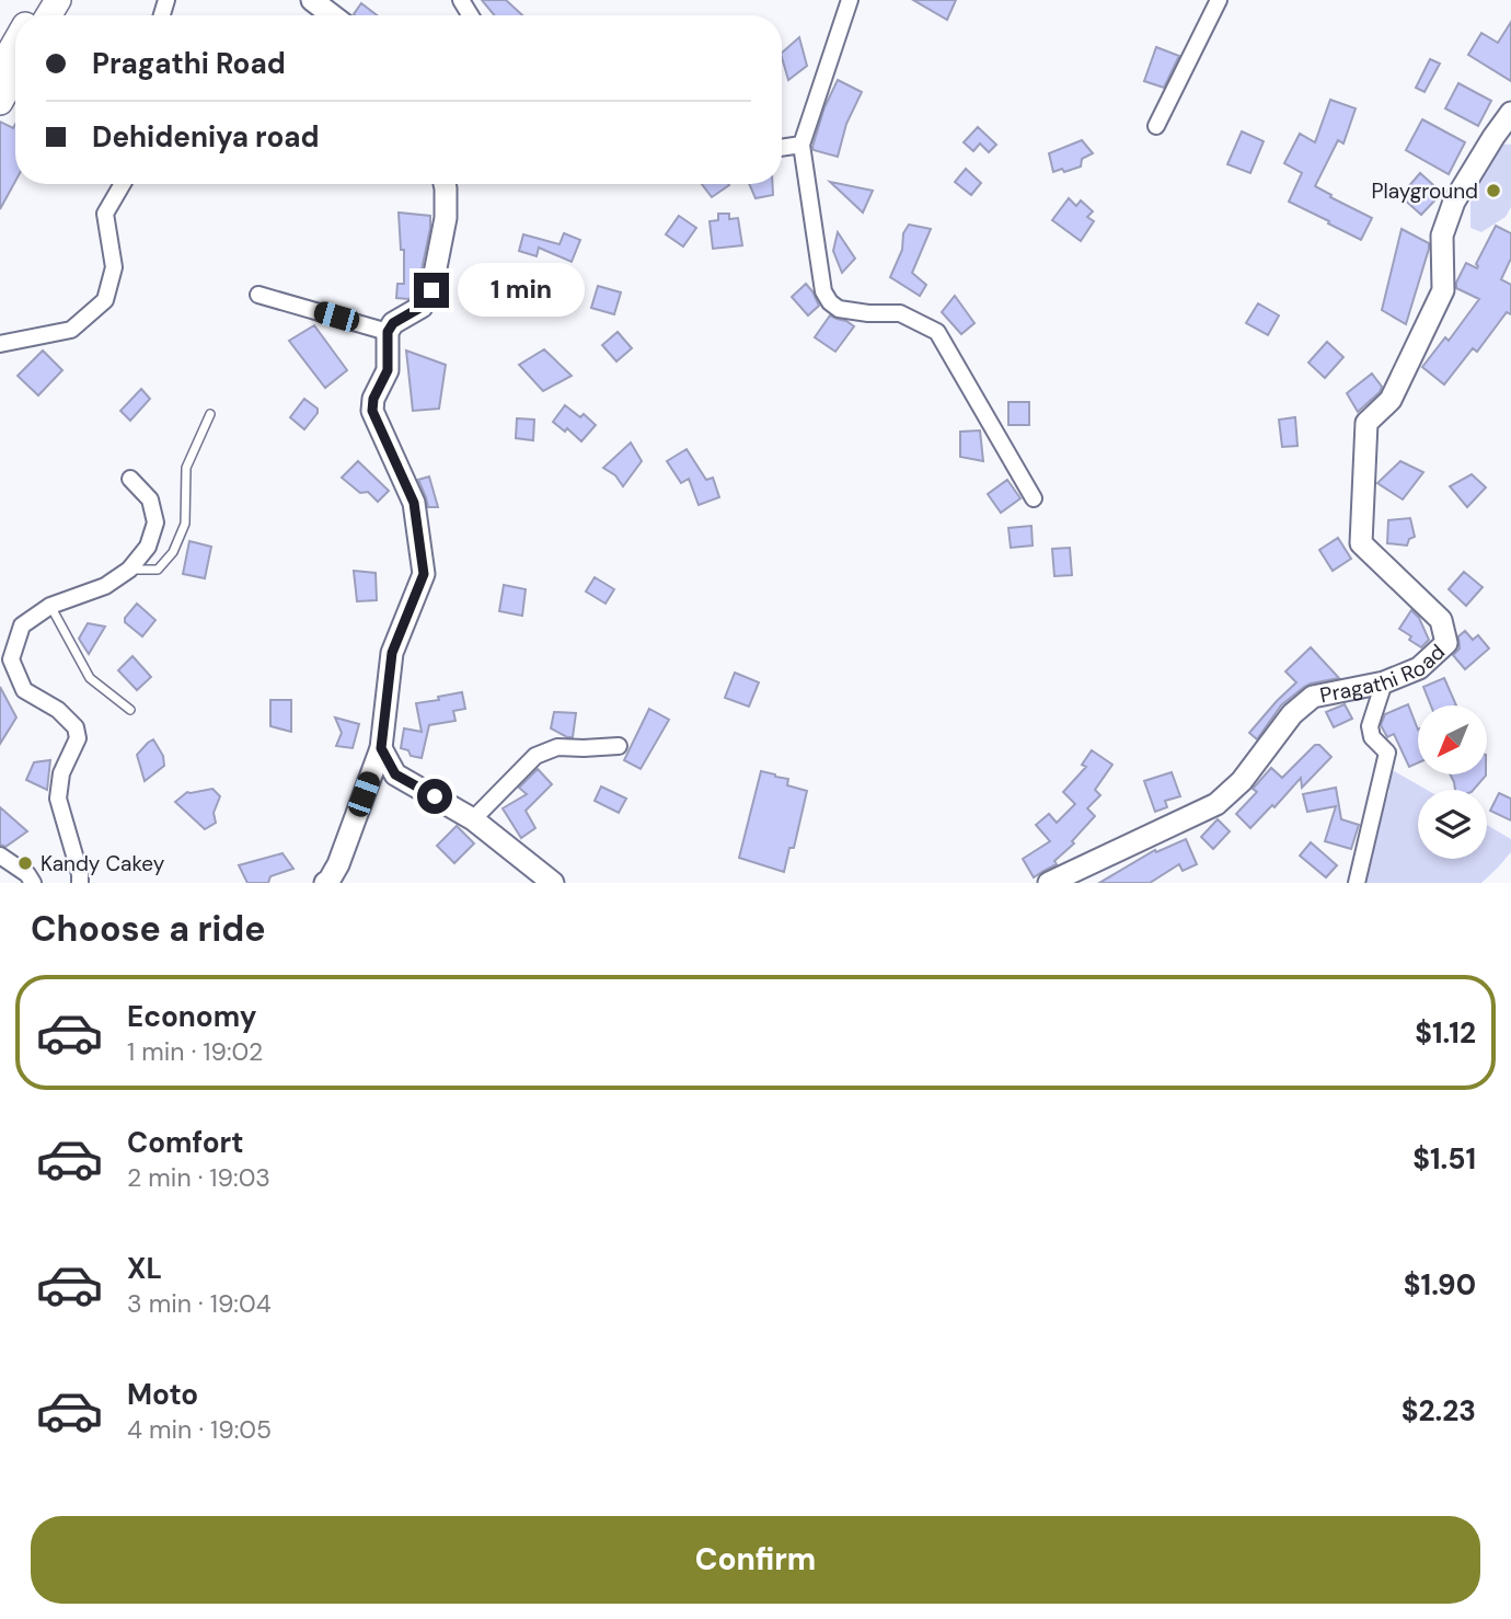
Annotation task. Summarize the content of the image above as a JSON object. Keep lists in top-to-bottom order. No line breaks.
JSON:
{"streets":{"street":["Pragathi Road"]},"places":["Playground","Kandy Cakey"],"north":"bottom left","page":{"banner":["Pragathi Road","Dehideniya road"],"bubble":"1 min","heading":"Choose a ride","list":[{"name":"Economy","note":"1 min · 19:02","value":"$1.12"},{"name":"Comfort","note":"2 min · 19:03","value":"$1.51"},{"name":"XL","note":"3 min · 19:04","value":"$1.90"},{"name":"Moto","note":"4 min · 19:05","value":"$2.23"}],"buttons":"Confirm"}}
